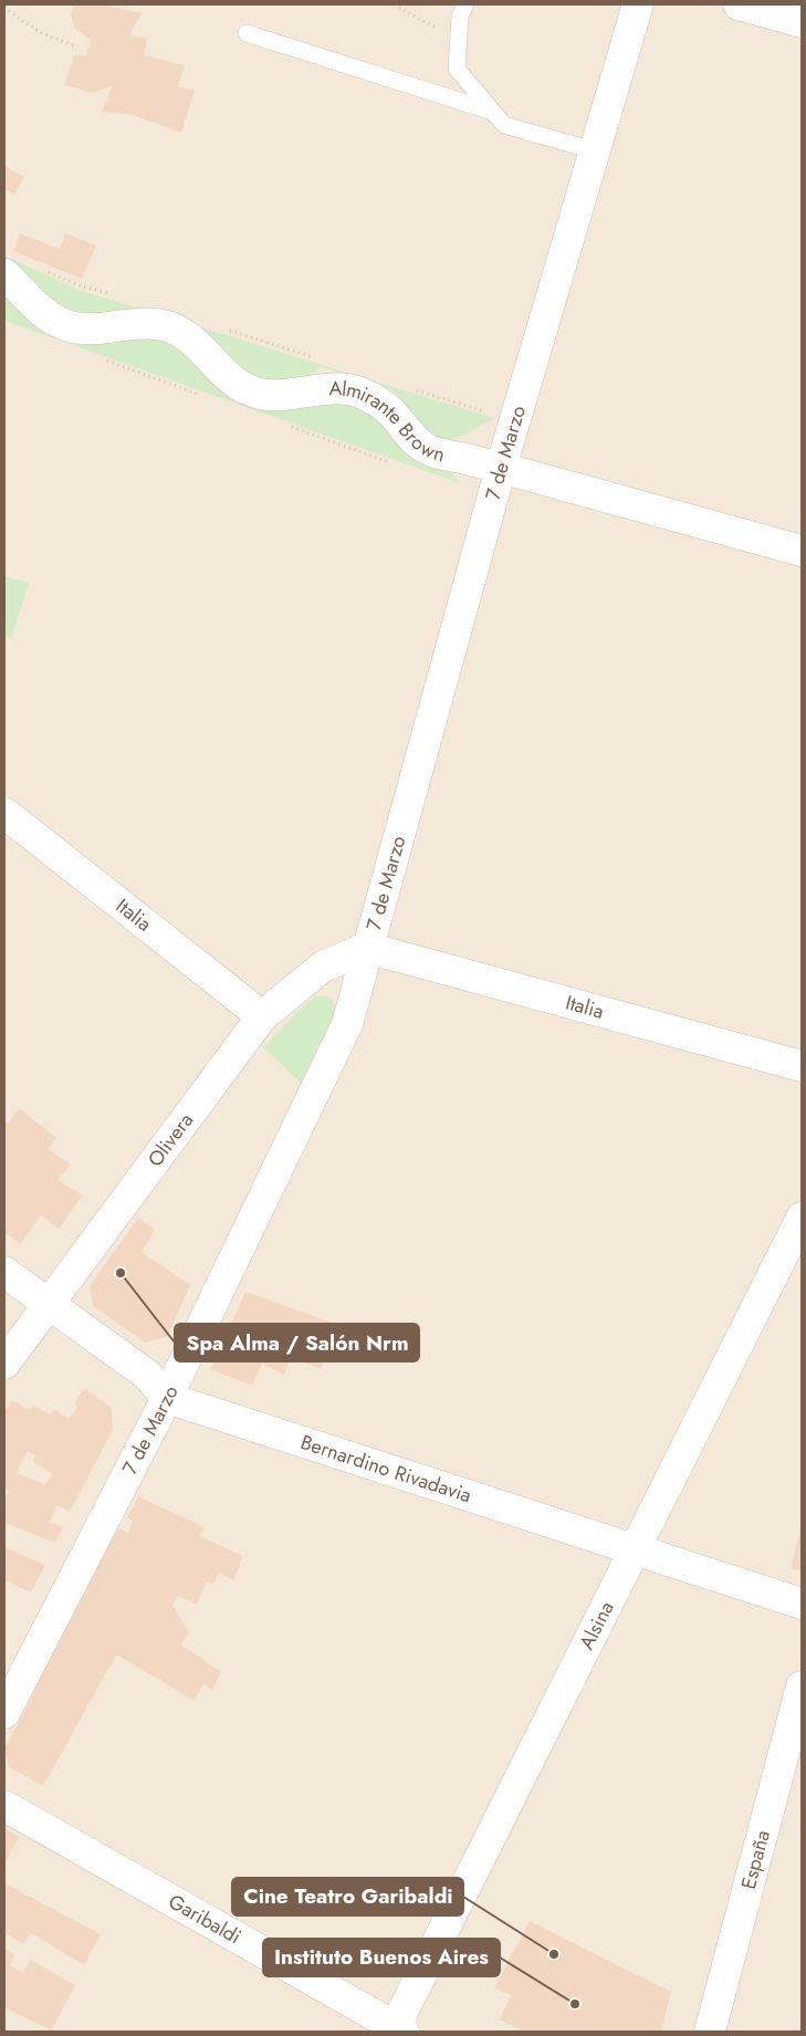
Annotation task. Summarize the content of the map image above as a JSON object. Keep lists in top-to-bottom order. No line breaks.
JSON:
{"streets":{"street":["Almirante Brown","7 de Marzo","Italia","Olivera","Bernardino Rivadavia","Alsina","España","Garibaldi"]},"crossings":[["Almirante Brown","7 de Marzo"],["7 de Marzo","Italia"],["7 de Marzo","Olivera"],["7 de Marzo","Bernardino Rivadavia"],["Italia","Olivera"],["Bernardino Rivadavia","Alsina"],["Alsina","Garibaldi"]],"places":["Spa Alma / Salón Nrm","Cine Teatro Garibaldi","Instituto Buenos Aires"]}
